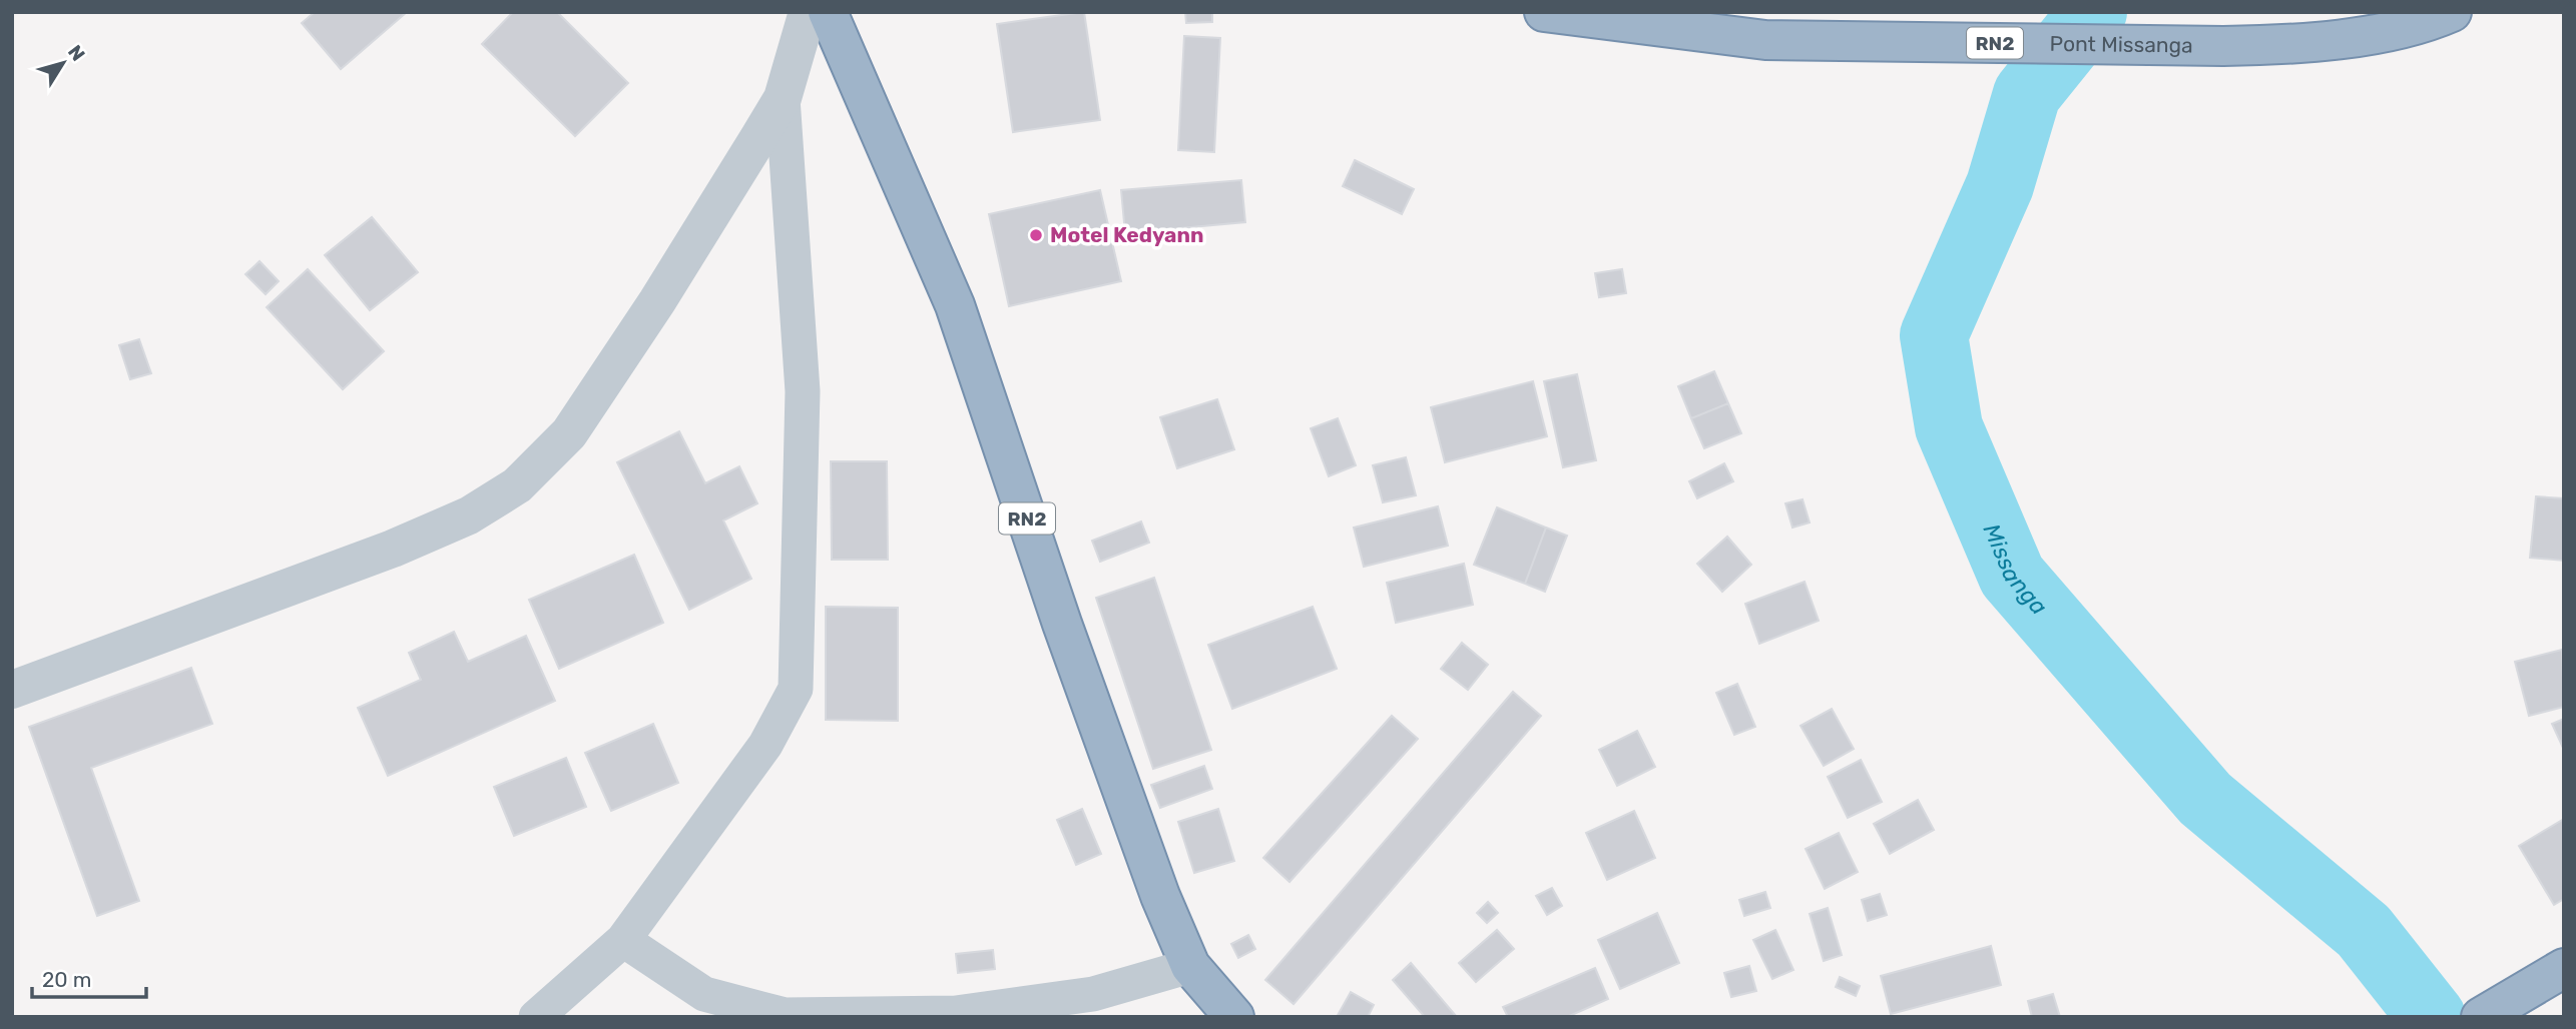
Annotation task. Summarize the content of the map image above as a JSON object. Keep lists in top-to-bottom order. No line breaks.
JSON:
{"streets":{"highway":["RN2","Pont Missanga"]},"water":["Missanga"],"places":["Motel Kedyann"],"scale_bar":"20 m","north":"top right"}
